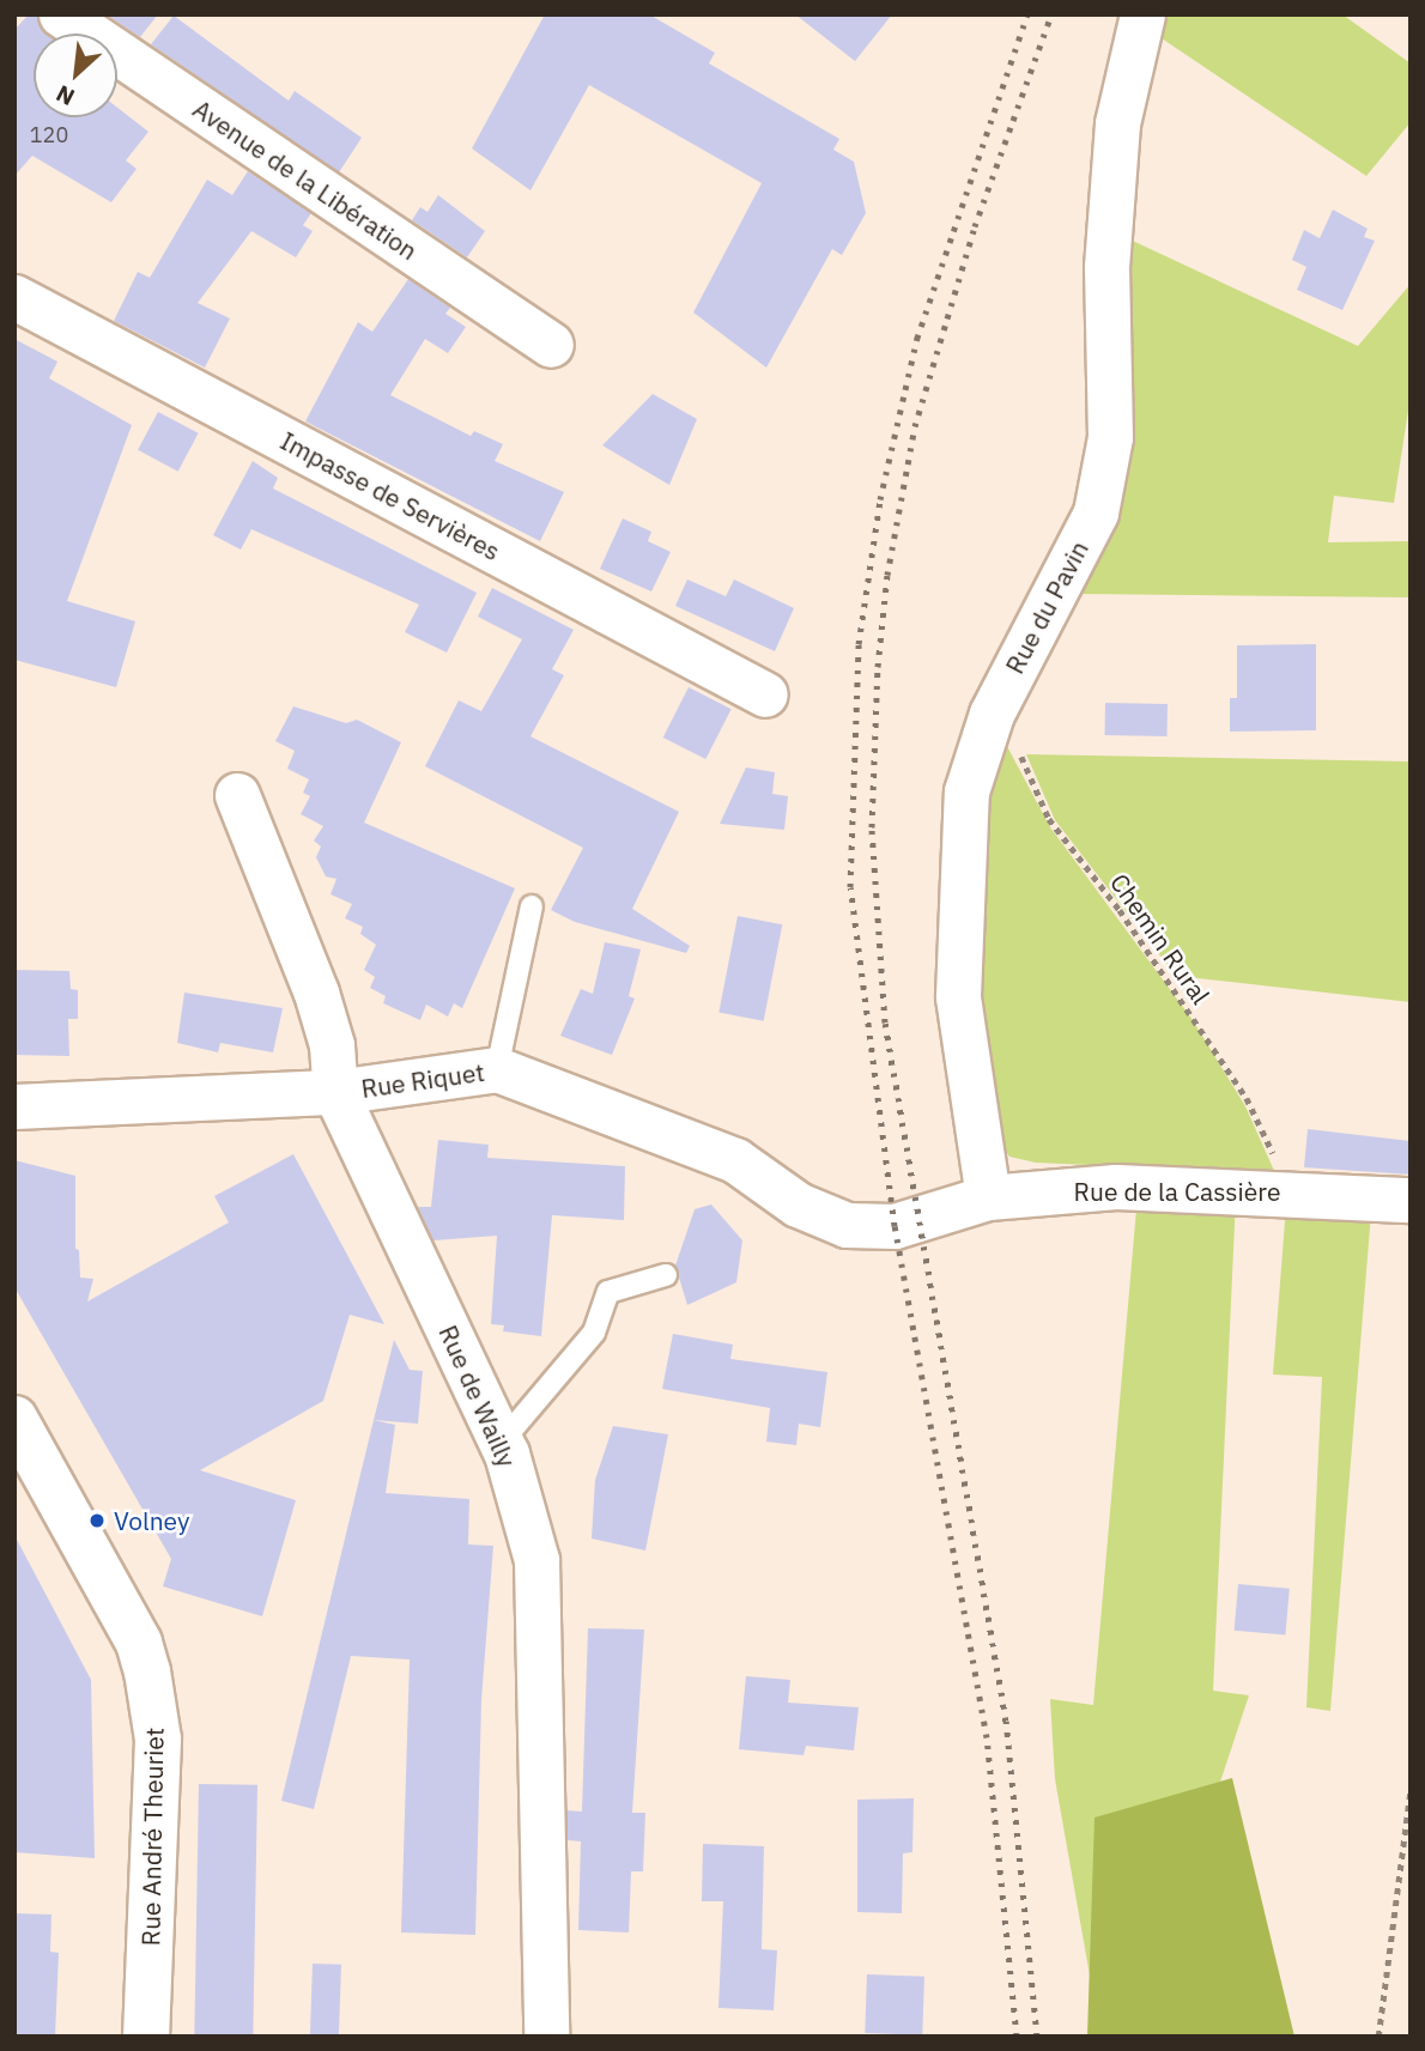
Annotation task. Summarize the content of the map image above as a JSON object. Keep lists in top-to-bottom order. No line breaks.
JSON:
{"streets":{"street":["Avenue de la Libération","Impasse de Servières","Rue du Pavin","Rue Riquet","Rue de la Cassière","Rue de Wailly","Rue André Theuriet"],"path":["Chemin Rural"]},"crossings":[["Rue du Pavin","Chemin Rural"],["Rue du Pavin","Rue de la Cassière"],["Chemin Rural","Rue de la Cassière"],["Rue Riquet","Rue de la Cassière"],["Rue Riquet","Rue de Wailly"]],"places":["Volney"],"house_numbers":["120"],"north":"bottom left"}
